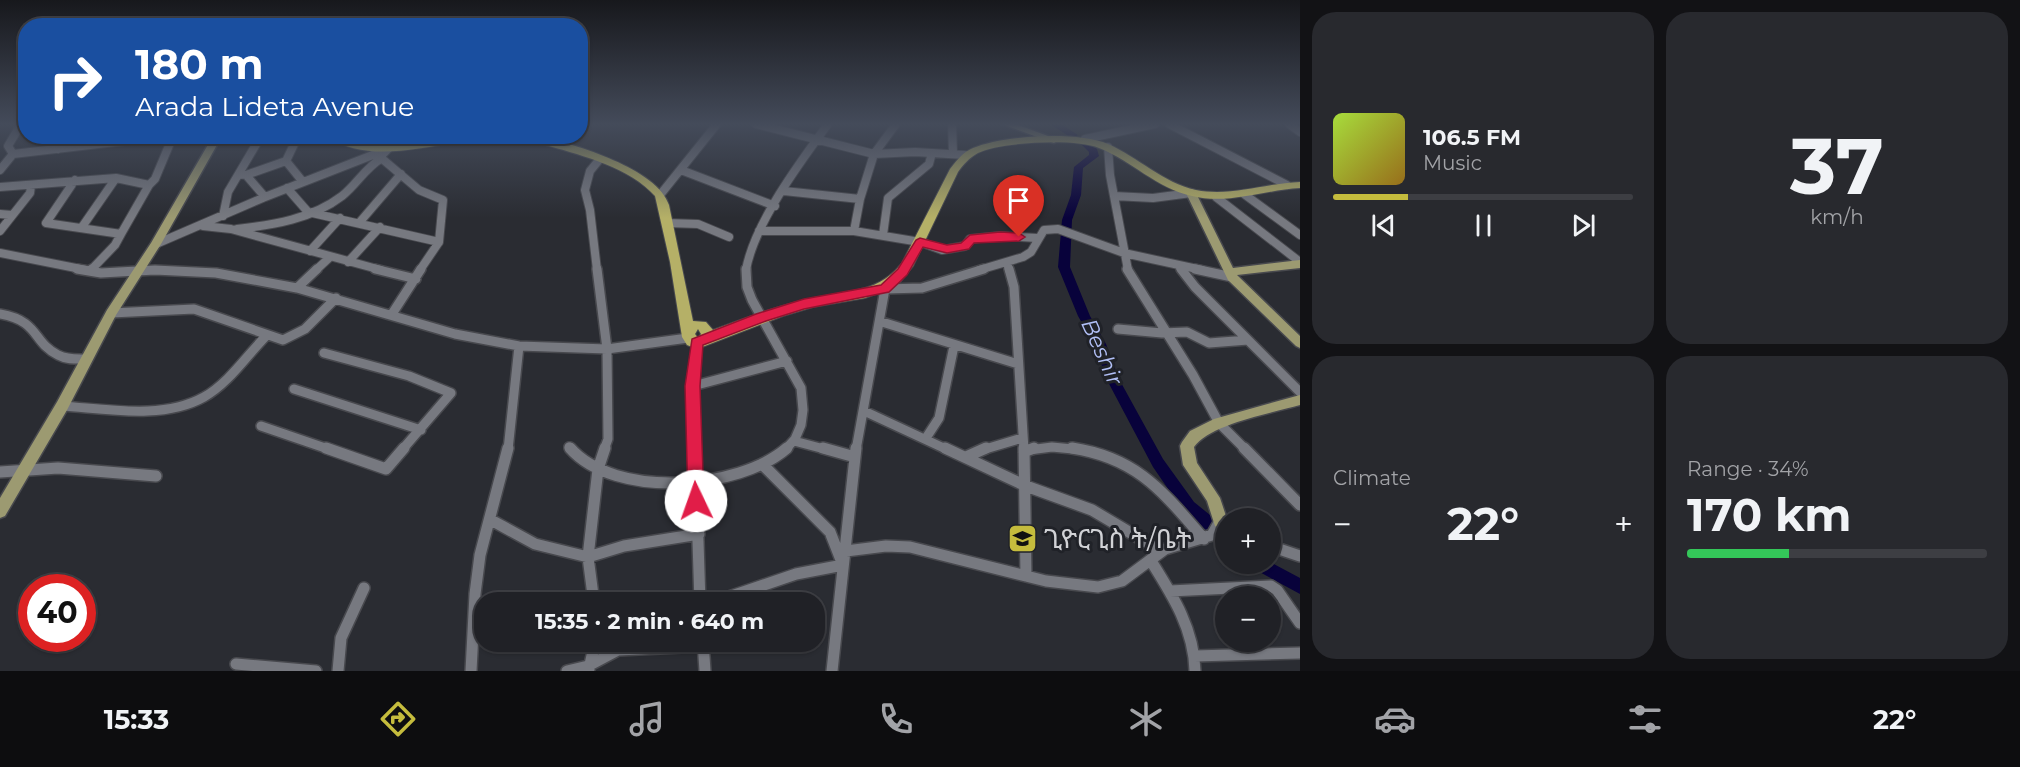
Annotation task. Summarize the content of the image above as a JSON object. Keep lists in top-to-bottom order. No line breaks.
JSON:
{"water":["Beshir"],"places":{"school or university":["ጊዮርጊስ ት/ቤት"]},"page":{"tile":[["37","km/h"],"Climate",["Range · 34%","170 km"]],"turn":["180 m","Arada Lideta Avenue"],"song":["106.5 FM","Music"],"heat":["−","22°","+"],"map_buttons":["+","−"],"limit":"40","trip":"15:35 · 2 min · 640 m","tabs":["15:33","22°"]}}
